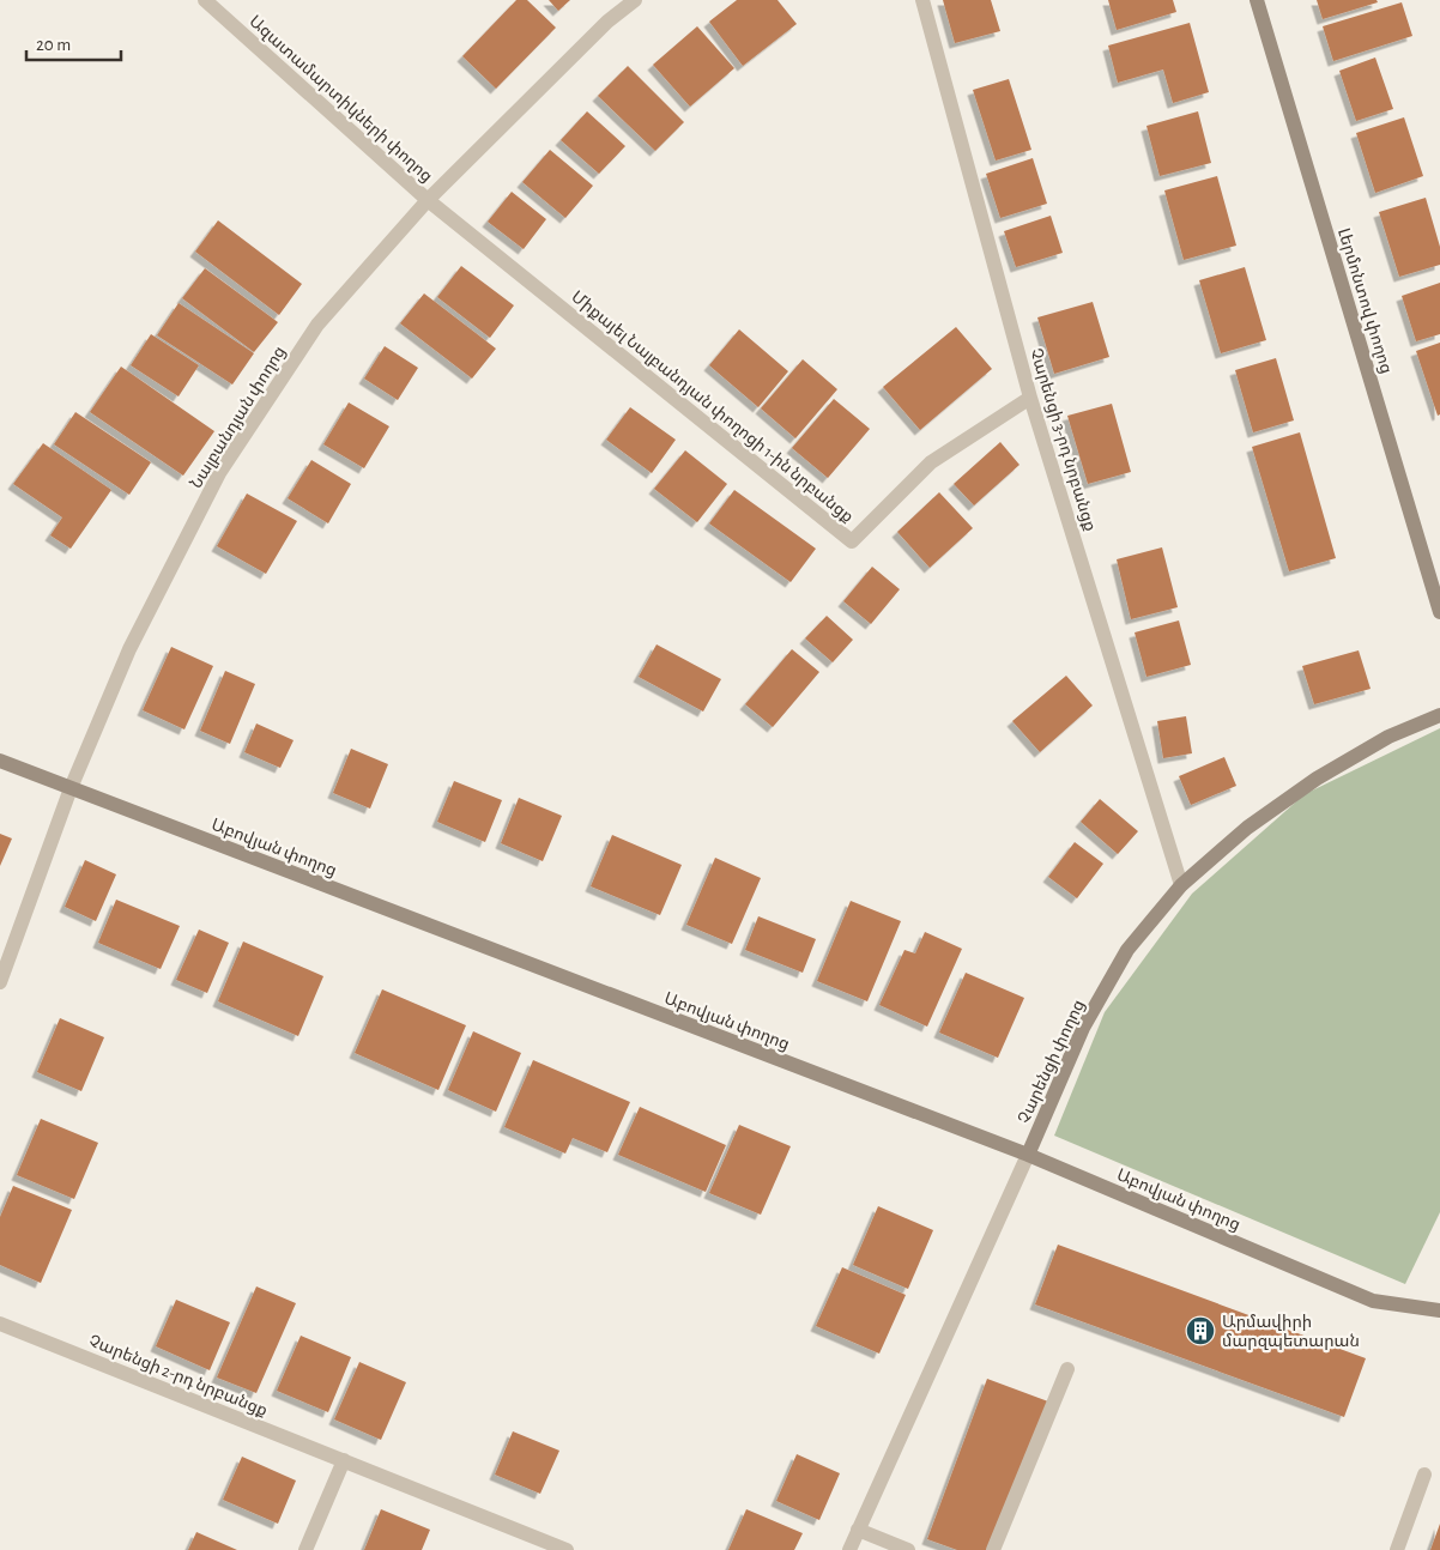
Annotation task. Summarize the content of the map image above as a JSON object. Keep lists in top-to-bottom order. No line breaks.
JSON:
{"streets":{"main road":["Լերմոնտով փողոց","Աբովյան փողոց","Չարենցի փողոց"],"street":["Ազատամարտիկների փողոց","Միքայել Նալբանդյան փողոցի 1-ին նրբանցք","Նալբանդյան փողոց","Չարենցի 3-րդ նրբանցք","Չարենցի 2-րդ նրբանցք"]},"crossings":[["Ազատամարտիկների փողոց","Միքայել Նալբանդյան փողոցի 1-ին նրբանցք"],["Ազատամարտիկների փողոց","Նալբանդյան փողոց"],["Միքայել Նալբանդյան փողոցի 1-ին նրբանցք","Նալբանդյան փողոց"],["Միքայել Նալբանդյան փողոցի 1-ին նրբանցք","Չարենցի 3-րդ նրբանցք"],["Նալբանդյան փողոց","Աբովյան փողոց"],["Չարենցի 3-րդ նրբանցք","Չարենցի փողոց"],["Աբովյան փողոց","Չարենցի փողոց"]],"places":{"building":["Արմավիրի մարզպետարան"]},"scale_bar":"20 m"}
